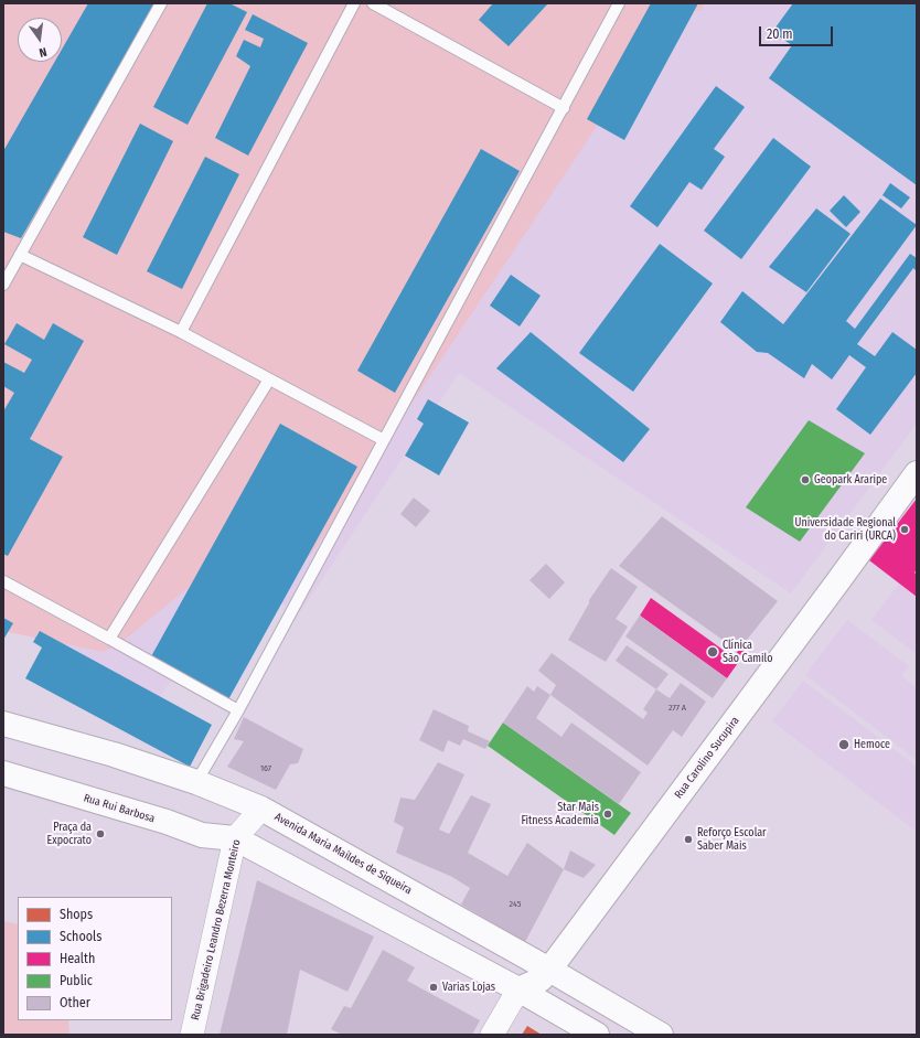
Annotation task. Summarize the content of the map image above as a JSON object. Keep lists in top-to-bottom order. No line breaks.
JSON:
{"streets":{"main road":["Rua Carolino Sucupira","Rua Rui Barbosa","Avenida Maria Maildes de Siqueira"],"street":["Rua Brigadeiro Leandro Bezerra Monteiro"]},"crossings":[["Rua Carolino Sucupira","Avenida Maria Maildes de Siqueira"],["Rua Rui Barbosa","Rua Brigadeiro Leandro Bezerra Monteiro"],["Avenida Maria Maildes de Siqueira","Rua Brigadeiro Leandro Bezerra Monteiro"]],"places":["Geopark Araripe","Universidade Regional do Cariri (URCA)","Clínica São Camilo","Hemoce","Star Mais Fitness Academia","Praça da Expocrato","Reforço Escolar Saber Mais","Varias Lojas"],"house_numbers":["277 A","167","245"],"legend":["Shops","Schools","Health","Public","Other"],"scale_bar":"20 m","north":"bottom"}
